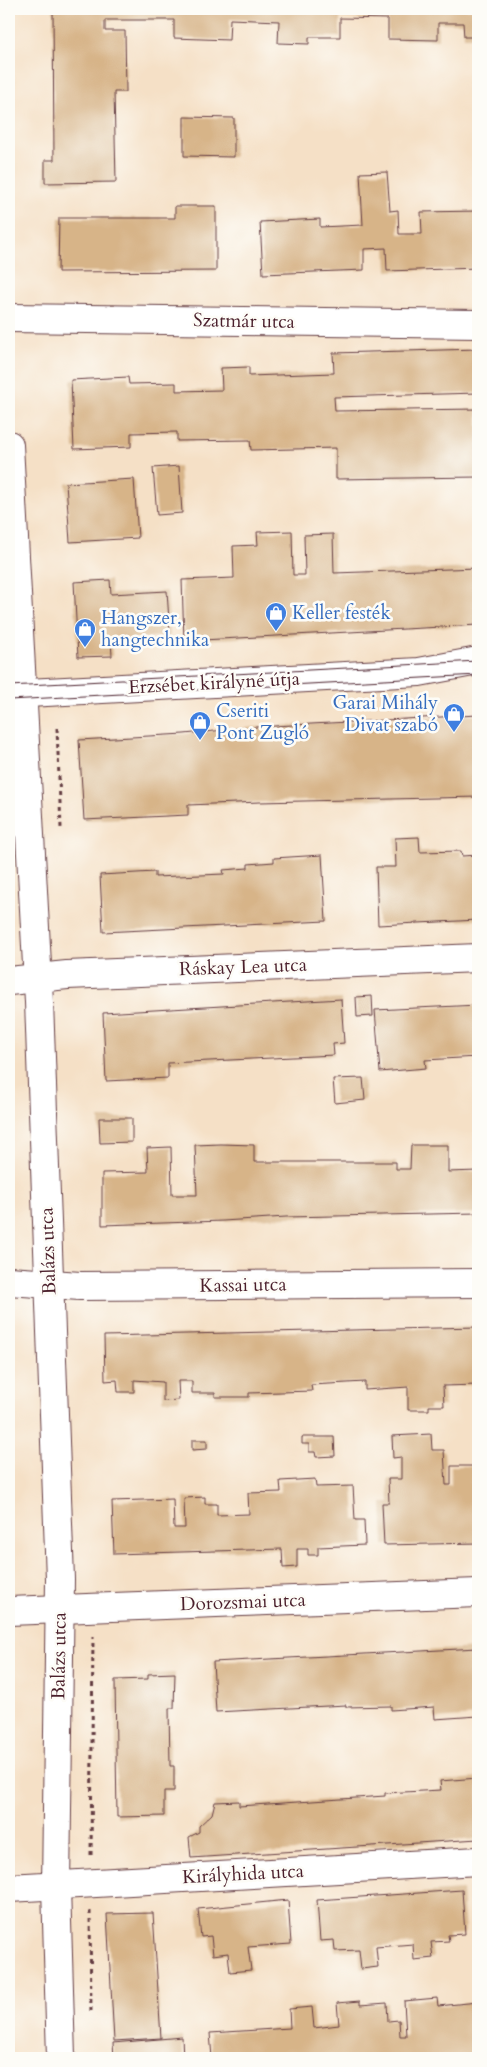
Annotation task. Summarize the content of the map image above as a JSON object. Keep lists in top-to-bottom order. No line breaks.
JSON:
{"streets":{"street":["Szatmár utca","Erzsébet királyné útja","Ráskay Lea utca","Balázs utca","Kassai utca","Dorozsmai utca","Királyhida utca"]},"crossings":[["Erzsébet királyné útja","Balázs utca"],["Ráskay Lea utca","Balázs utca"],["Balázs utca","Kassai utca"],["Balázs utca","Dorozsmai utca"],["Balázs utca","Királyhida utca"]],"places":{"shop":["Keller festék","Hangszer, hangtechnika","Garai Mihály Divat szabó","Cseriti Pont Zugló"]}}
